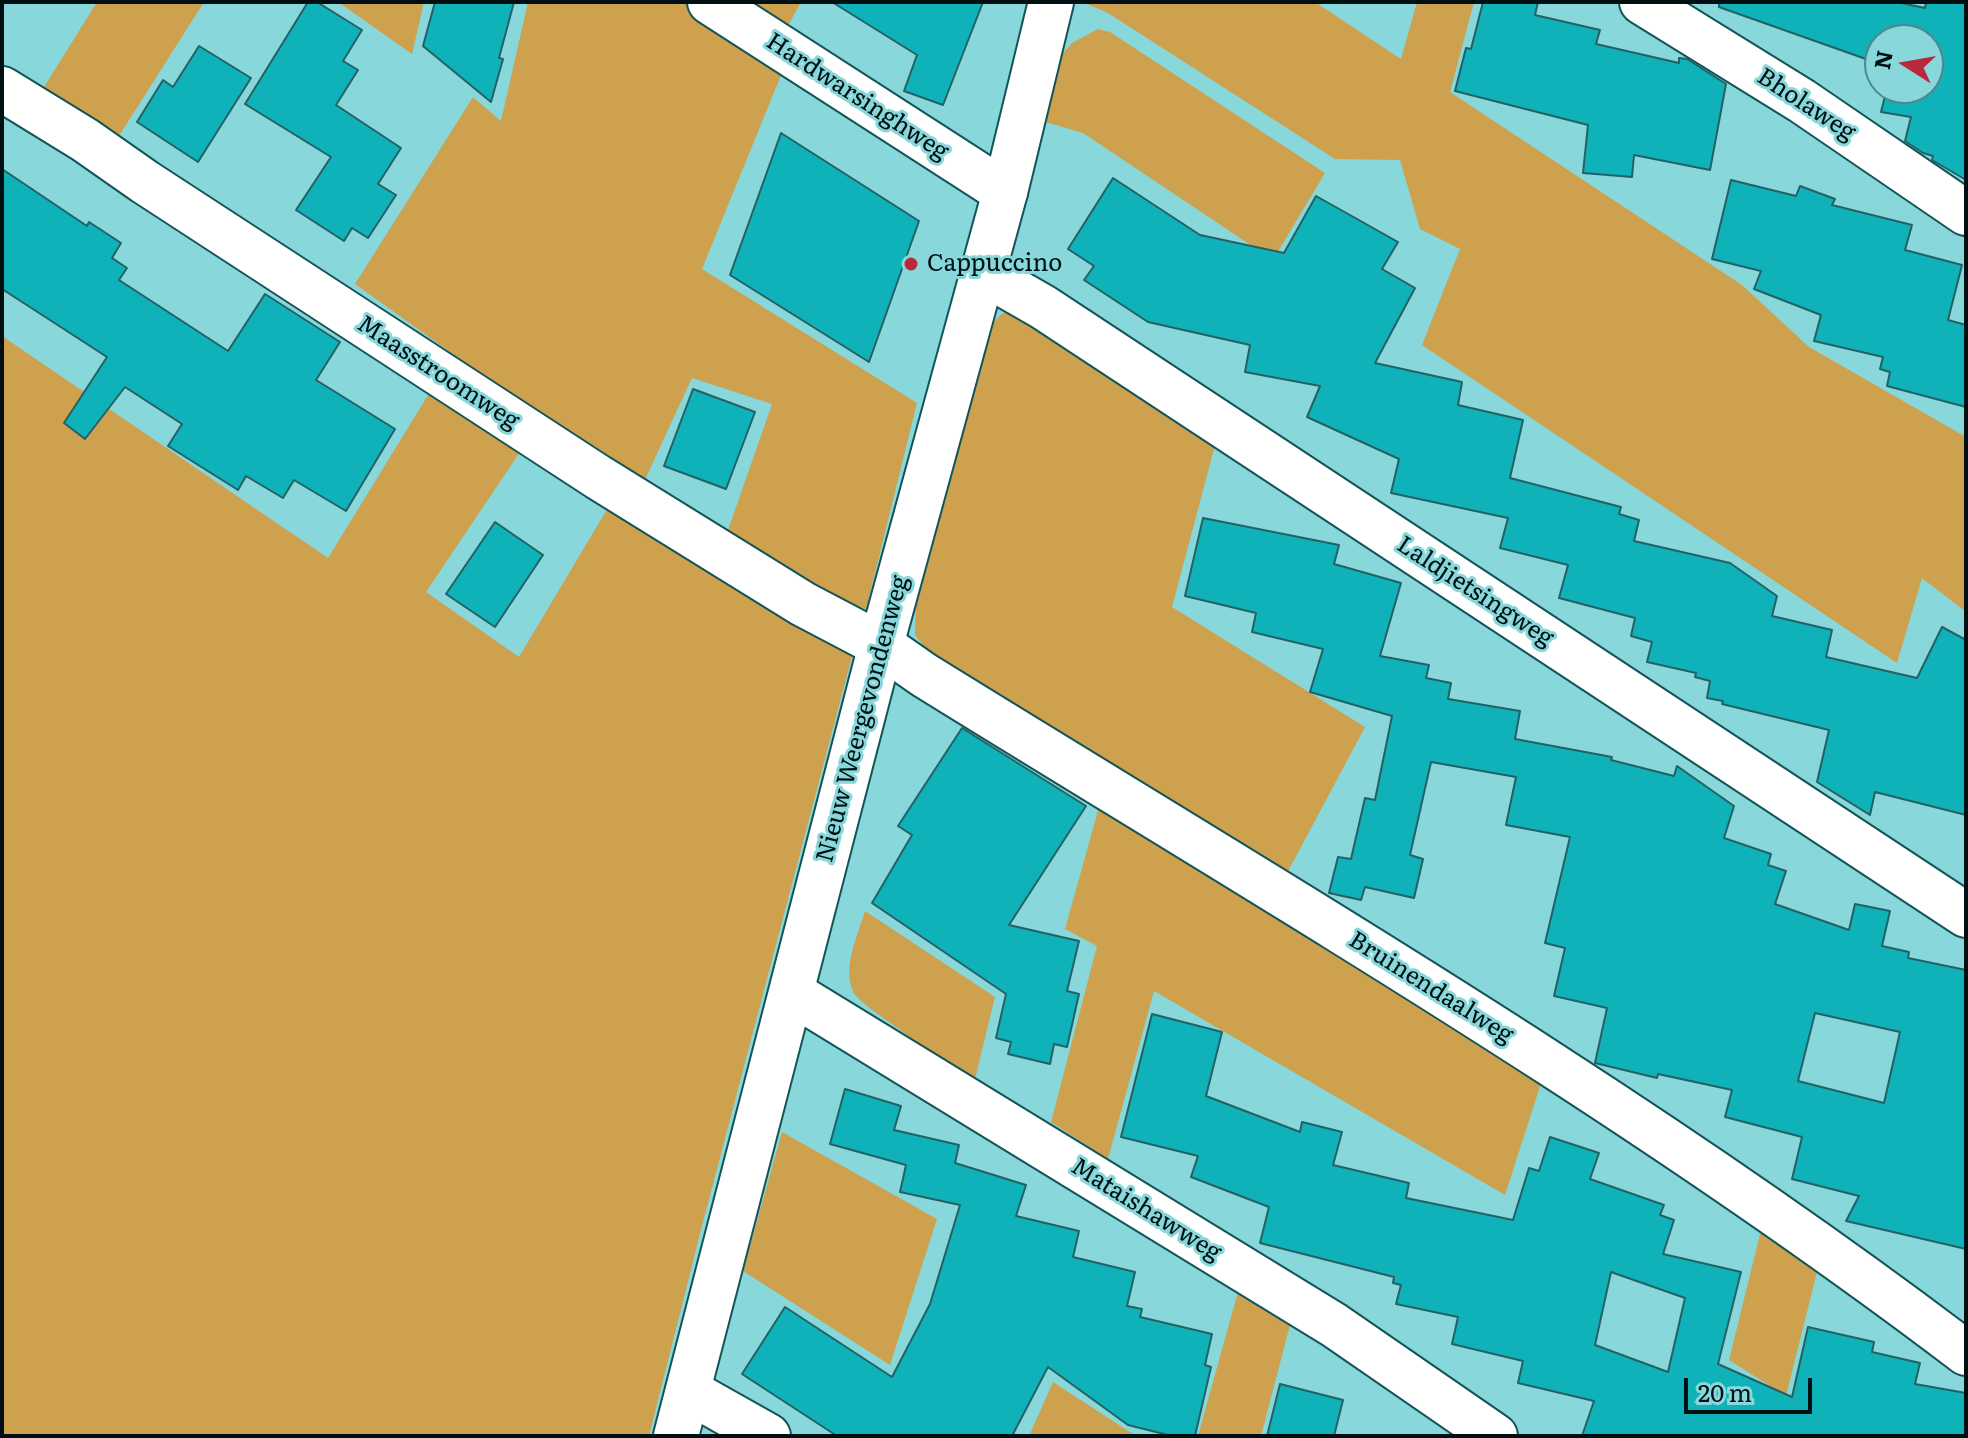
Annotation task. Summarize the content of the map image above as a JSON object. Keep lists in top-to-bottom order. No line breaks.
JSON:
{"streets":{"street":["Hardwarsinghweg","Bholaweg","Maasstroomweg","Laldjietsingweg","Nieuw Weergevondenweg","Bruinendaalweg","Mataishawweg"]},"crossings":[["Hardwarsinghweg","Nieuw Weergevondenweg"],["Maasstroomweg","Nieuw Weergevondenweg"],["Maasstroomweg","Bruinendaalweg"],["Laldjietsingweg","Nieuw Weergevondenweg"],["Nieuw Weergevondenweg","Bruinendaalweg"],["Nieuw Weergevondenweg","Mataishawweg"]],"places":["Cappuccino"],"scale_bar":"20 m","north":"left"}
